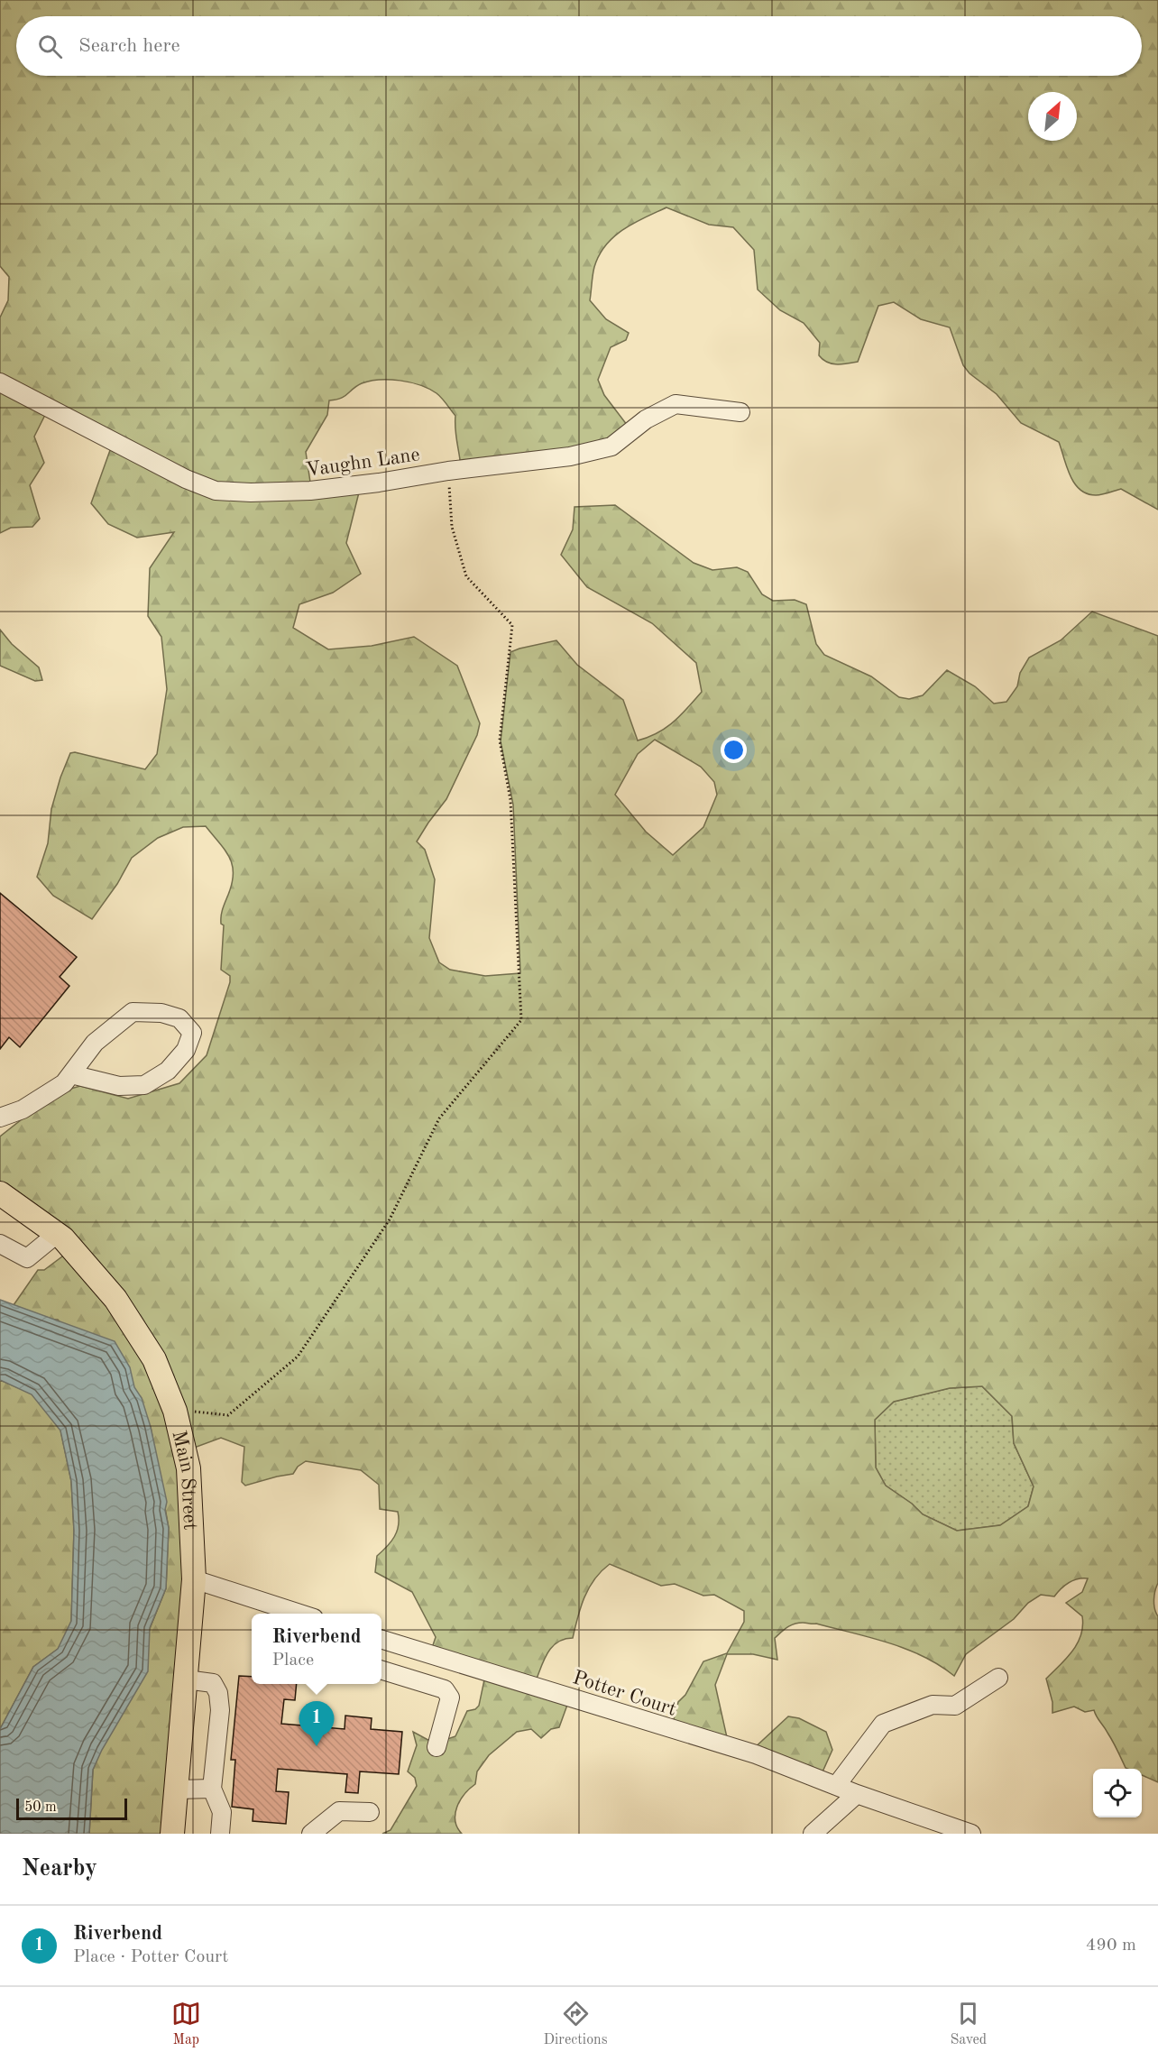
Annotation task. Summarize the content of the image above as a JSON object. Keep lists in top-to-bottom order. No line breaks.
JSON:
{"streets":{"main road":["Main Street"],"street":["Vaughn Lane","Potter Court"]},"scale_bar":"50 m","north":"top right","page":{"search":"Search here","popup":["Riverbend","Place"],"pins":"1","scale":"50 m","heading":"Nearby","list":[{"mark":"1","name":"Riverbend","note":"Place · Potter Court","value":"490 m"}],"nav":["Map","Directions","Saved"]}}
